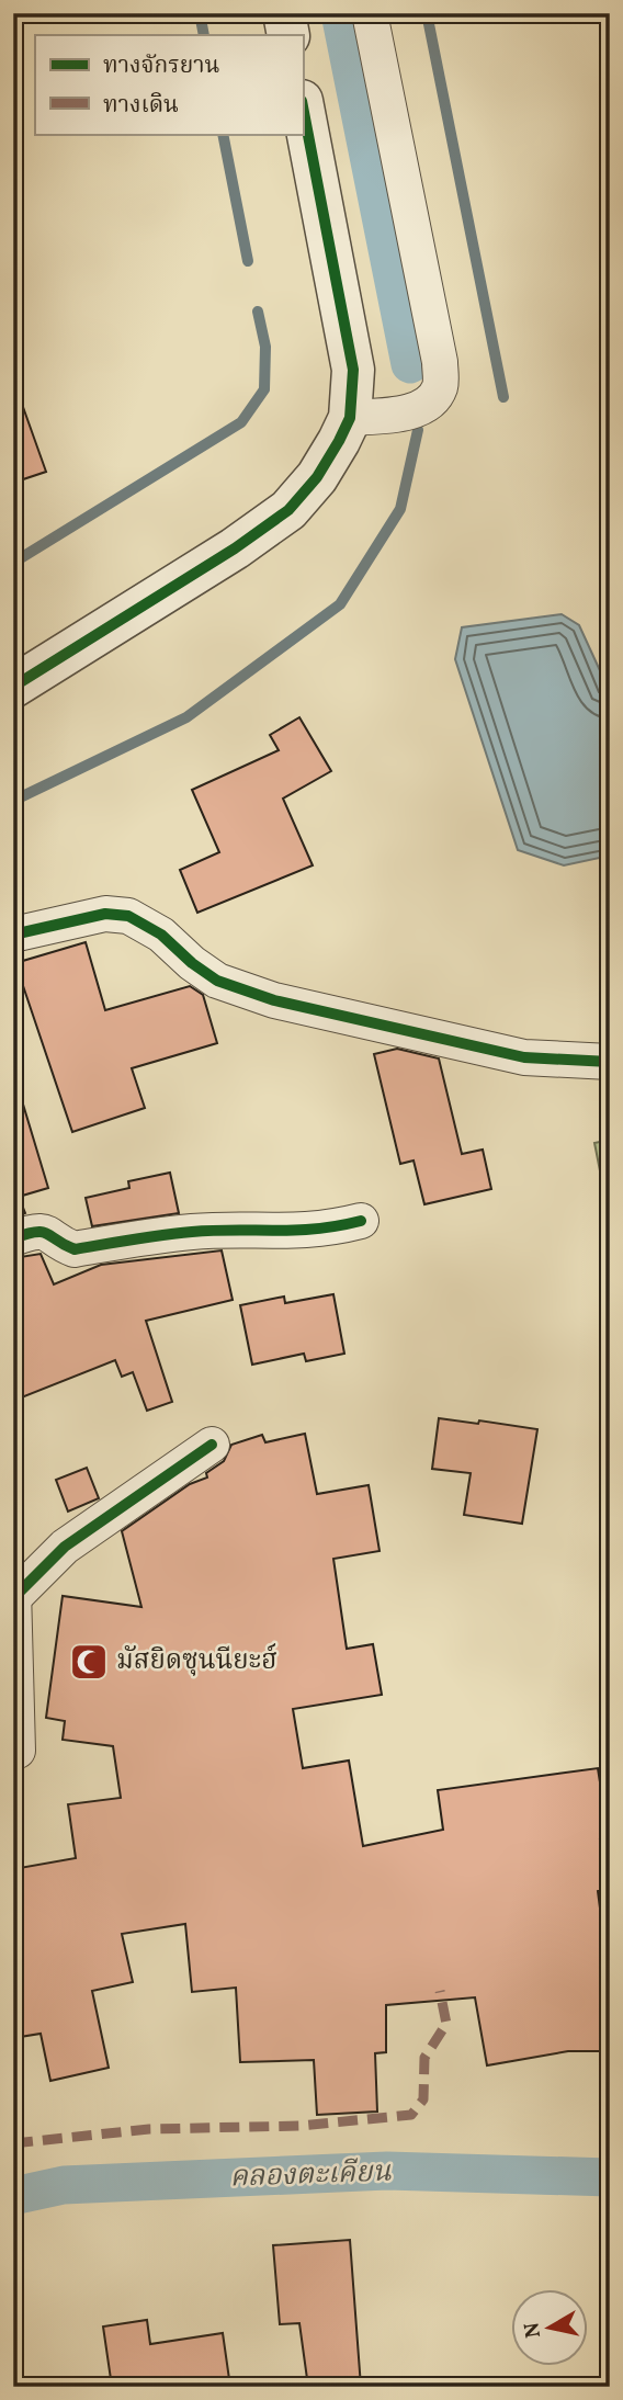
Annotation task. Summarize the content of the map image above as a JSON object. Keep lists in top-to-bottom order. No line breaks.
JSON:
{"water":["คลองตะเคียน"],"places":{"mosque":["มัสยิดซุนนียะฮ์"]},"legend":["ทางจักรยาน","ทางเดิน"],"north":"left"}
